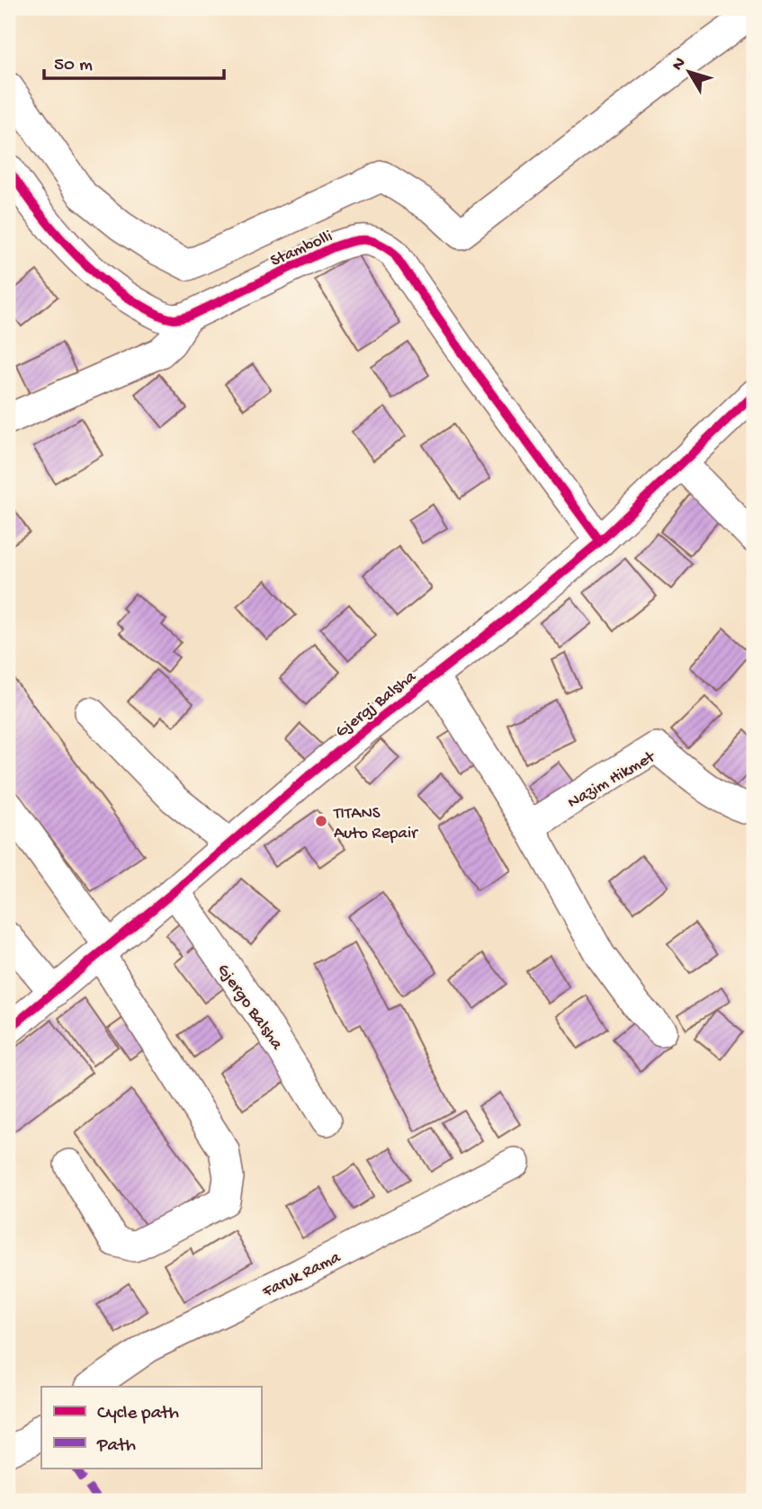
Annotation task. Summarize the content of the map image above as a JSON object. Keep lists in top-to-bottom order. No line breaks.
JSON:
{"streets":{"street":["Stambolli","Gjergj Balsha","Nazim Hikmet","Gjergo Balsha","Faruk Rama"]},"crossings":[["Stambolli","Gjergj Balsha"],["Gjergj Balsha","Gjergo Balsha"]],"places":["TITANS Auto Repair"],"legend":["Cycle path","Path"],"scale_bar":"50 m","north":"top left"}
